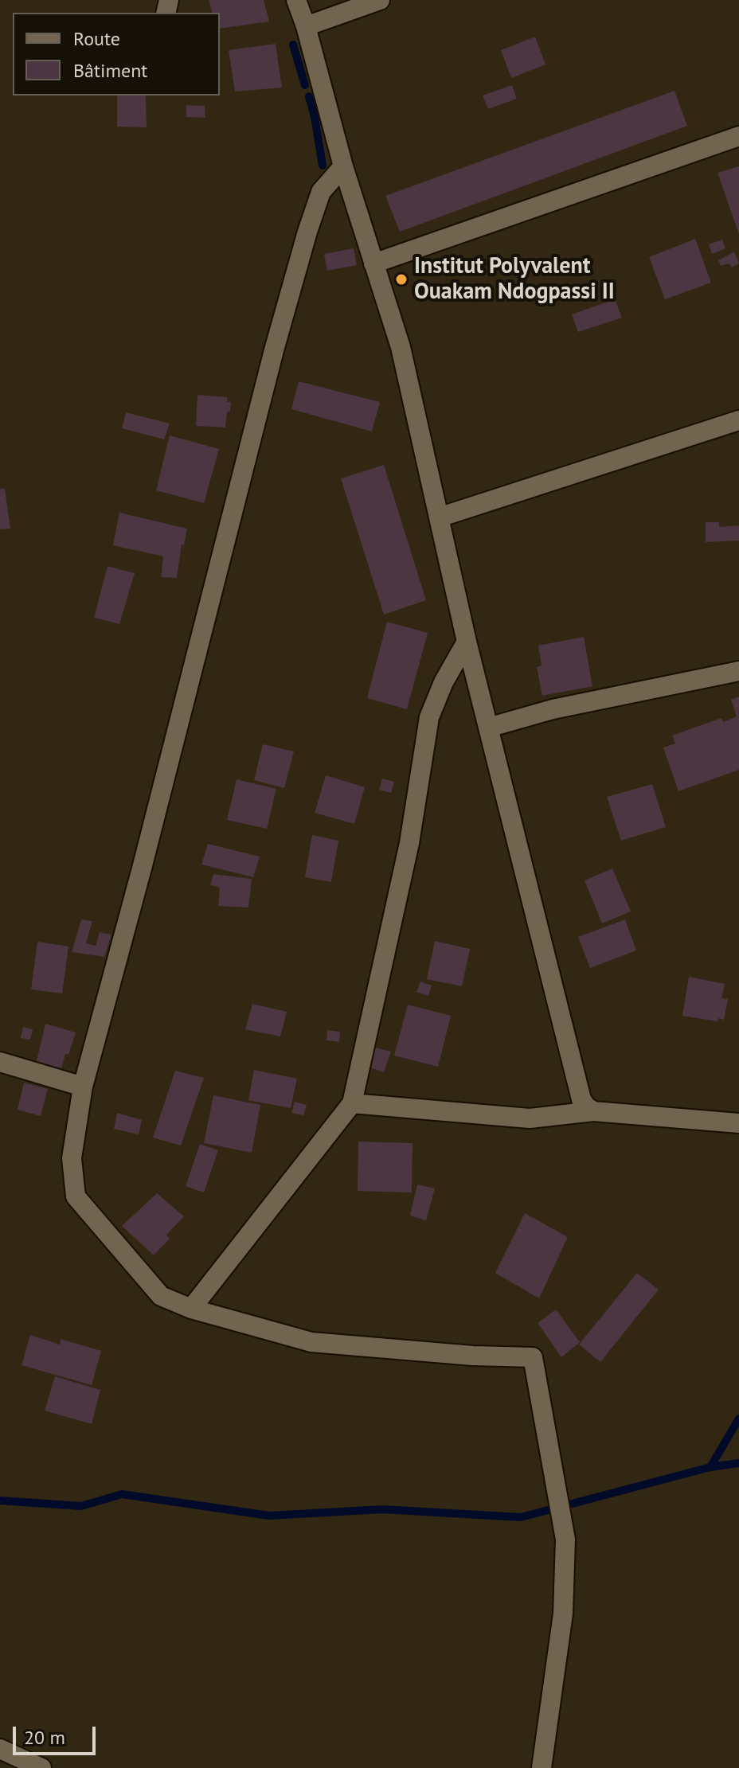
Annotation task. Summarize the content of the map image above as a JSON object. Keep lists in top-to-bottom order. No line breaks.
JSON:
{"places":["Institut Polyvalent Ouakam Ndogpassi II"],"legend":["Route","Bâtiment"],"scale_bar":"20 m"}
